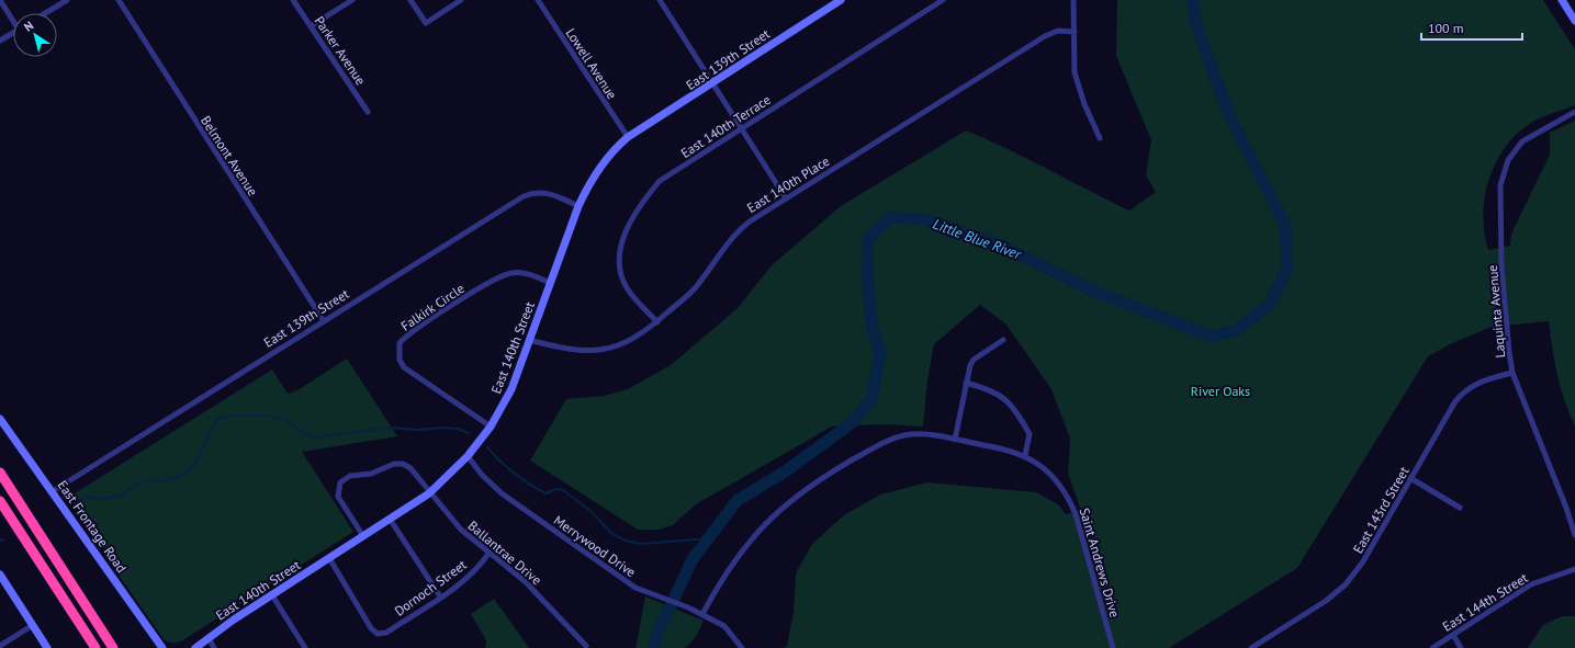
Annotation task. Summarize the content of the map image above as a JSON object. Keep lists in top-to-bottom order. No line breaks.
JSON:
{"streets":{"street":["Parker Avenue","East 139th Street","Lowell Avenue","East 140th Terrace","Belmont Avenue","East 140th Place","Falkirk Circle","Laquinta Avenue","East 140th Street","East 143rd Street","East Frontage Road","Merrywood Drive","Ballantrae Drive","Saint Andrews Drive","Dornoch Street","East 144th Street"]},"crossings":[["East 139th Street","Lowell Avenue"],["East 139th Street","Belmont Avenue"],["East 139th Street","East 140th Street"],["East 139th Street","East Frontage Road"],["Lowell Avenue","East 140th Street"],["East 140th Terrace","East 140th Place"],["East 140th Place","East 140th Street"],["Falkirk Circle","East 140th Street"],["Laquinta Avenue","East 143rd Street"],["East 140th Street","Merrywood Drive"],["East 140th Street","Ballantrae Drive"],["East 140th Street","Dornoch Street"],["Merrywood Drive","Saint Andrews Drive"],["Ballantrae Drive","Dornoch Street"]],"water":["Little Blue River"],"parks":["River Oaks"],"scale_bar":"100 m","north":"top left"}
